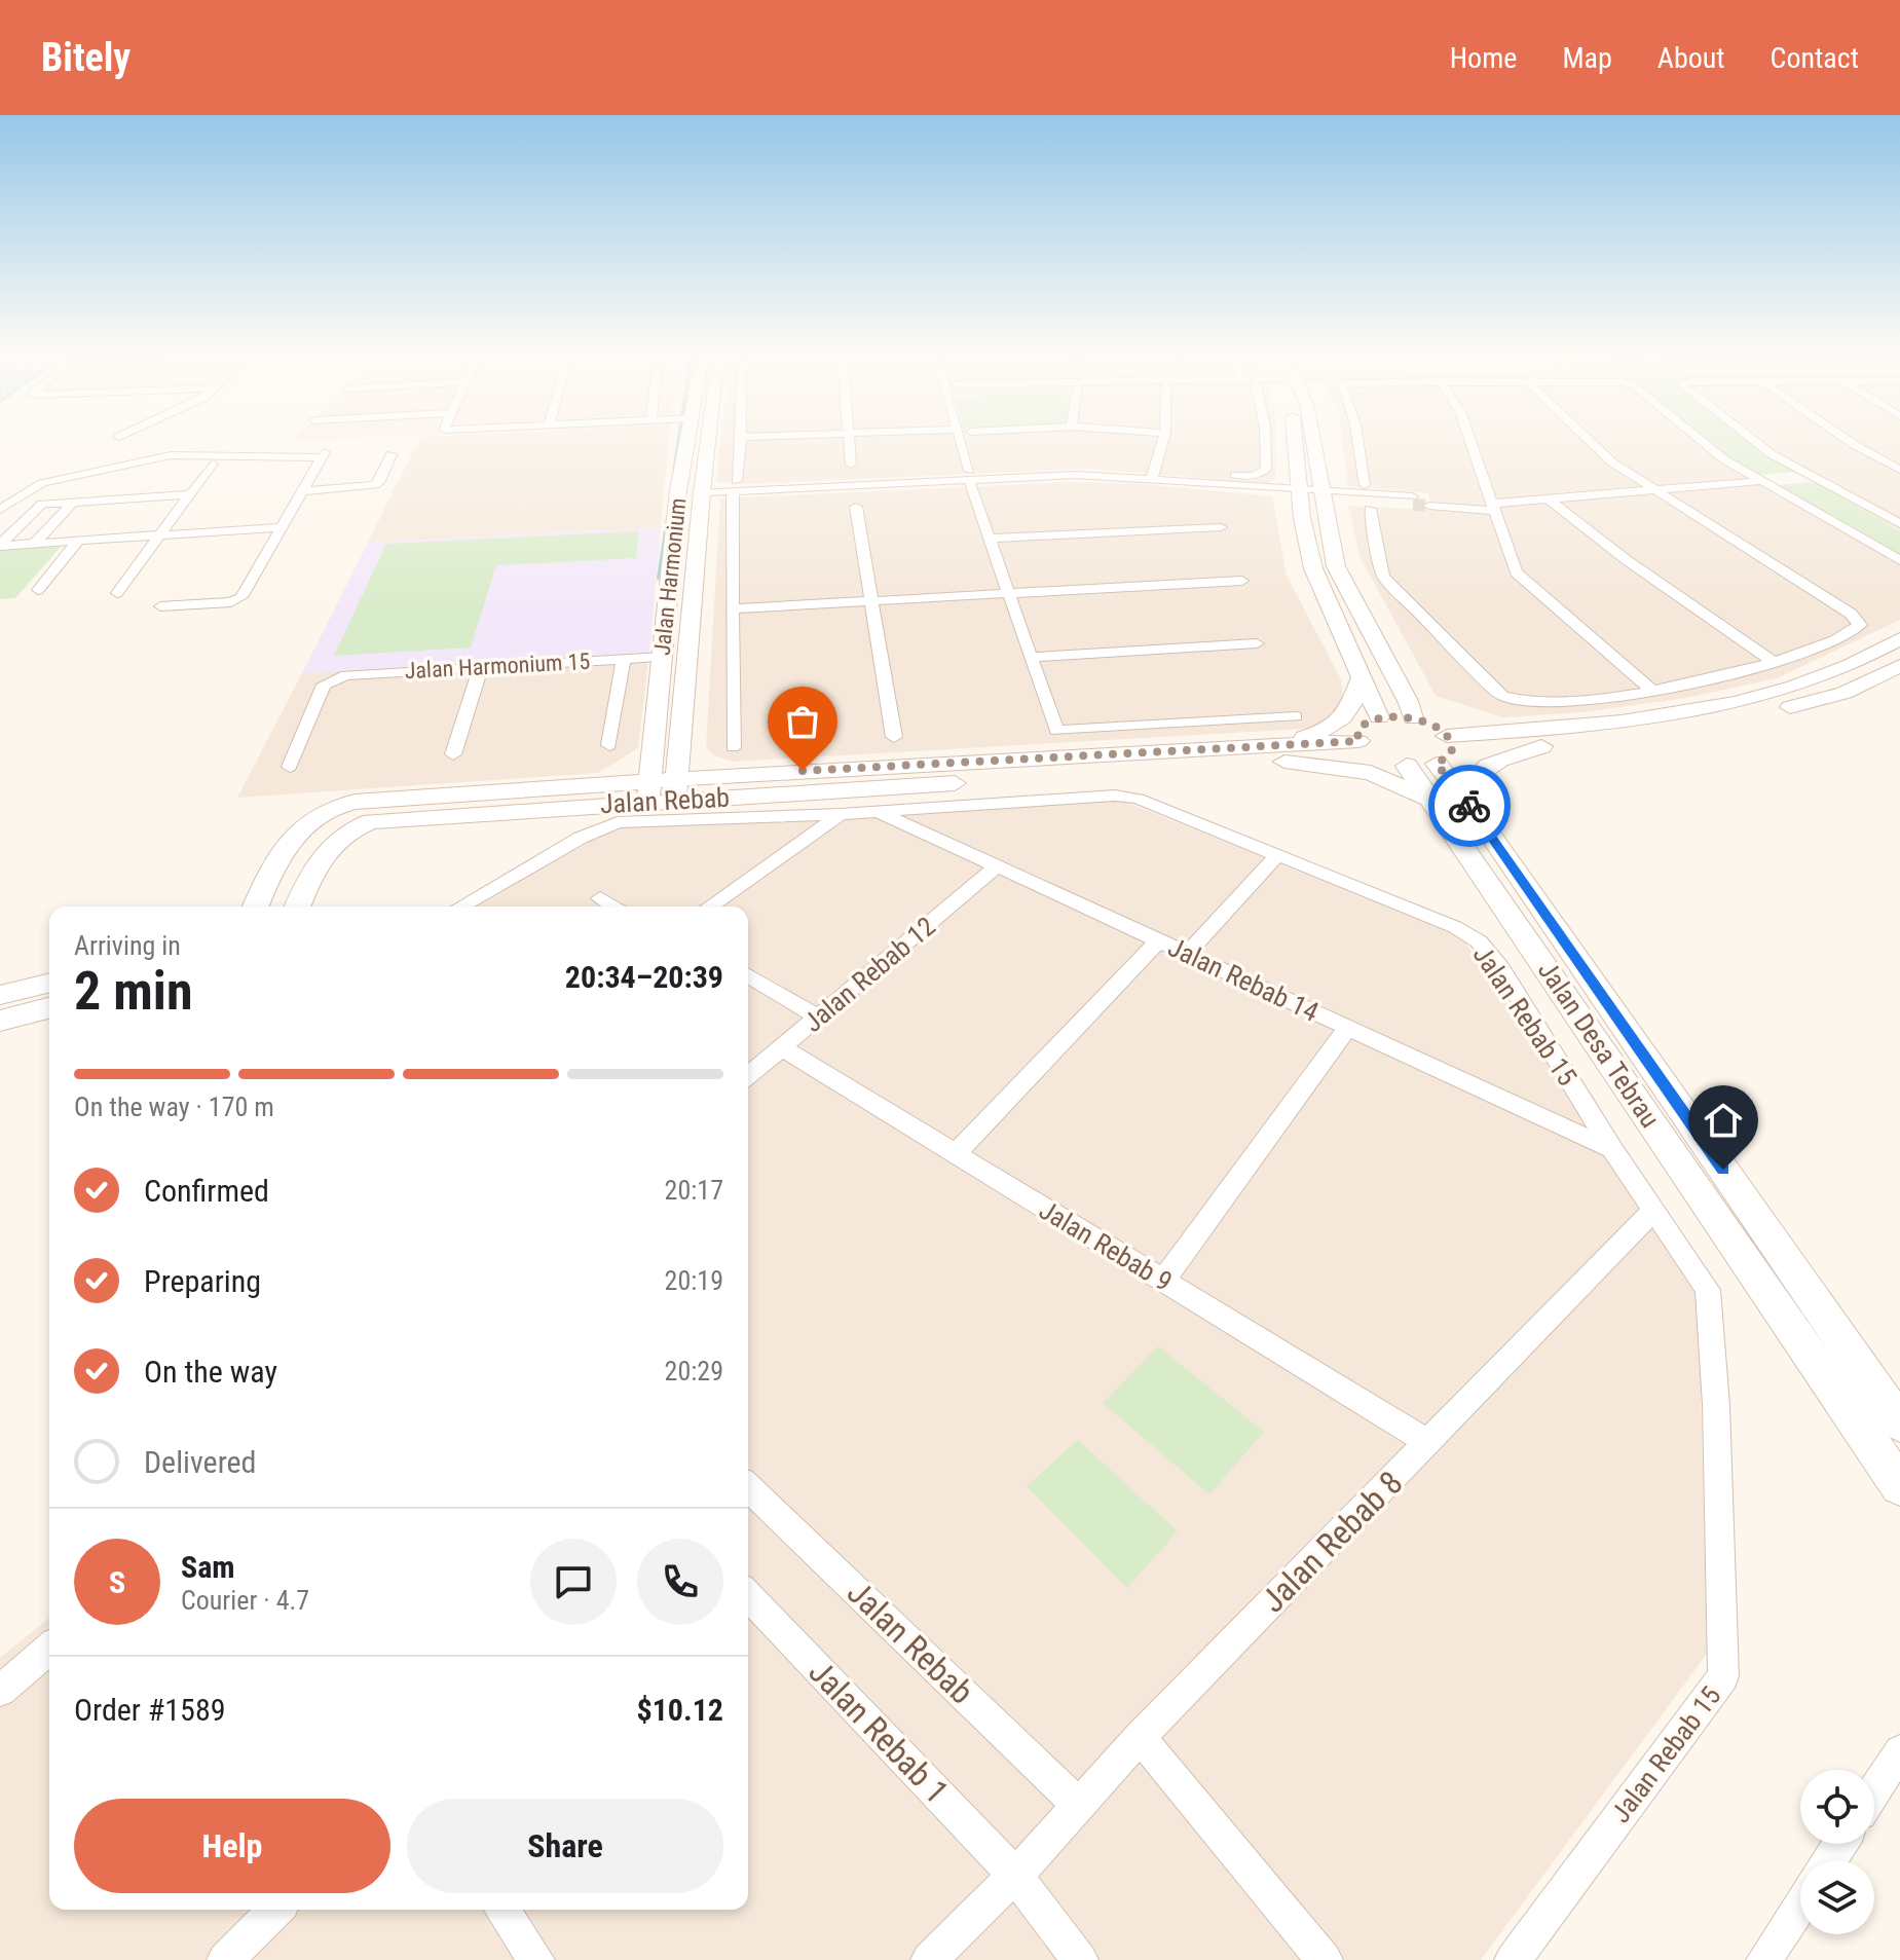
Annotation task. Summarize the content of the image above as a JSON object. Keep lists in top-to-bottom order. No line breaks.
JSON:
{"streets":{"main road":["Jalan Harmonium","Jalan Rebab","Jalan Desa Tebrau"],"street":["Jalan Harmonium 15","Jalan Rebab 12","Jalan Rebab 14","Jalan Rebab 15","Jalan Rebab 9","Jalan Rebab 8","Jalan Rebab 1"]},"crossings":[["Jalan Harmonium","Jalan Harmonium 15"],["Jalan Harmonium","Jalan Rebab"],["Jalan Rebab","Jalan Desa Tebrau"],["Jalan Rebab","Jalan Rebab 8"],["Jalan Rebab 12","Jalan Rebab 14"],["Jalan Rebab 12","Jalan Rebab 9"],["Jalan Rebab 14","Jalan Rebab 15"],["Jalan Rebab 15","Jalan Rebab 8"],["Jalan Rebab 9","Jalan Rebab 8"],["Jalan Rebab 8","Jalan Rebab 1"]],"page":{"header":"Bitely","nav":["Home","Map","About","Contact"],"heading":["2 min","Arriving in","20:34–20:39"],"panel":["Sam","Courier · 4.7","Order #1589","$10.12"],"bar":"On the way · 170 m","list":[["Confirmed","20:17"],["Preparing","20:19"],["On the way","20:29"],"Delivered"],"round":"S","buttons":["Help","Share"]}}
